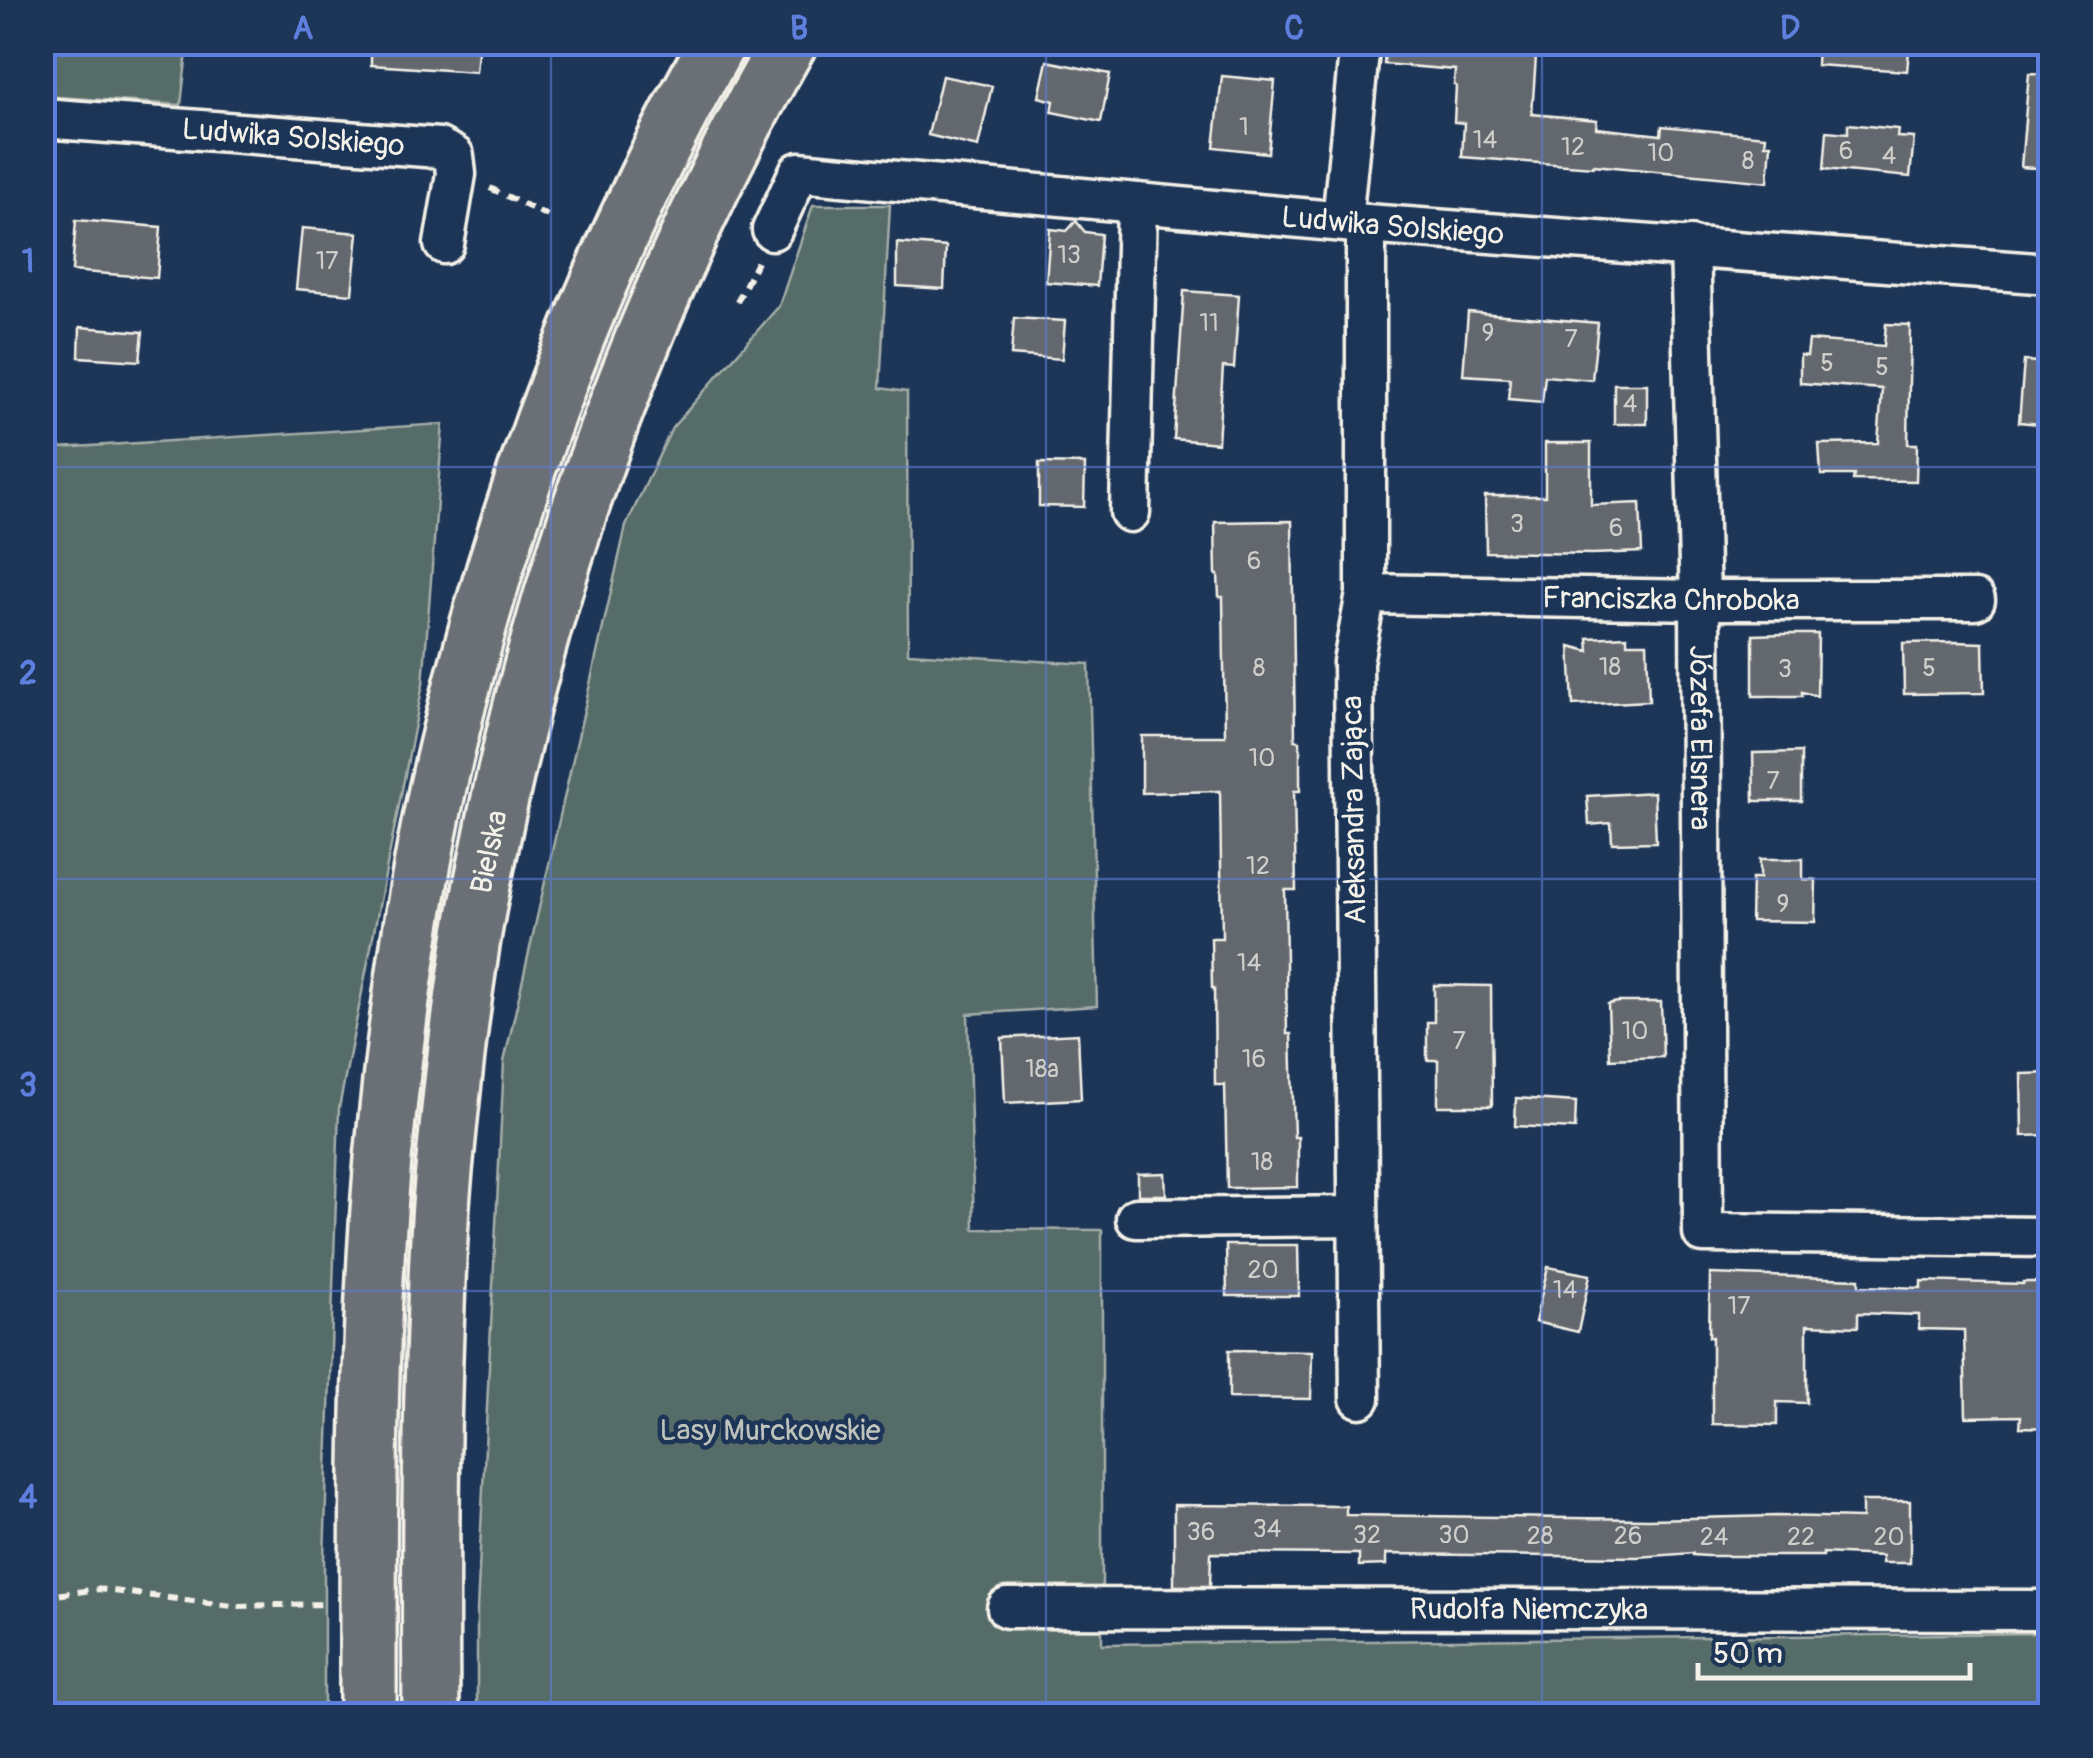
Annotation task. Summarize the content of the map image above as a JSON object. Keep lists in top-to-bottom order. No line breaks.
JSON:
{"streets":{"main road":["Bielska"],"street":["Ludwika Solskiego","Franciszka Chroboka","Józefa Elsnera","Aleksandra Zająca","Rudolfa Niemczyka"]},"crossings":[["Ludwika Solskiego","Józefa Elsnera"],["Ludwika Solskiego","Aleksandra Zająca"],["Franciszka Chroboka","Józefa Elsnera"],["Franciszka Chroboka","Aleksandra Zająca"]],"parks":["Lasy Murckowskie"],"house_numbers":["1","14","12","6","10","4","8","13","17","11","9","7","5","5","4","3","6","6","18","8","5","3","10","7","12","9","14","10","7","16","18a","18","20","14","17","34","36","32","30","28","26","24","22","20"],"scale_bar":"50 m","grid":{"columns":["A","B","C","D"],"rows":["1","2","3","4"]}}
